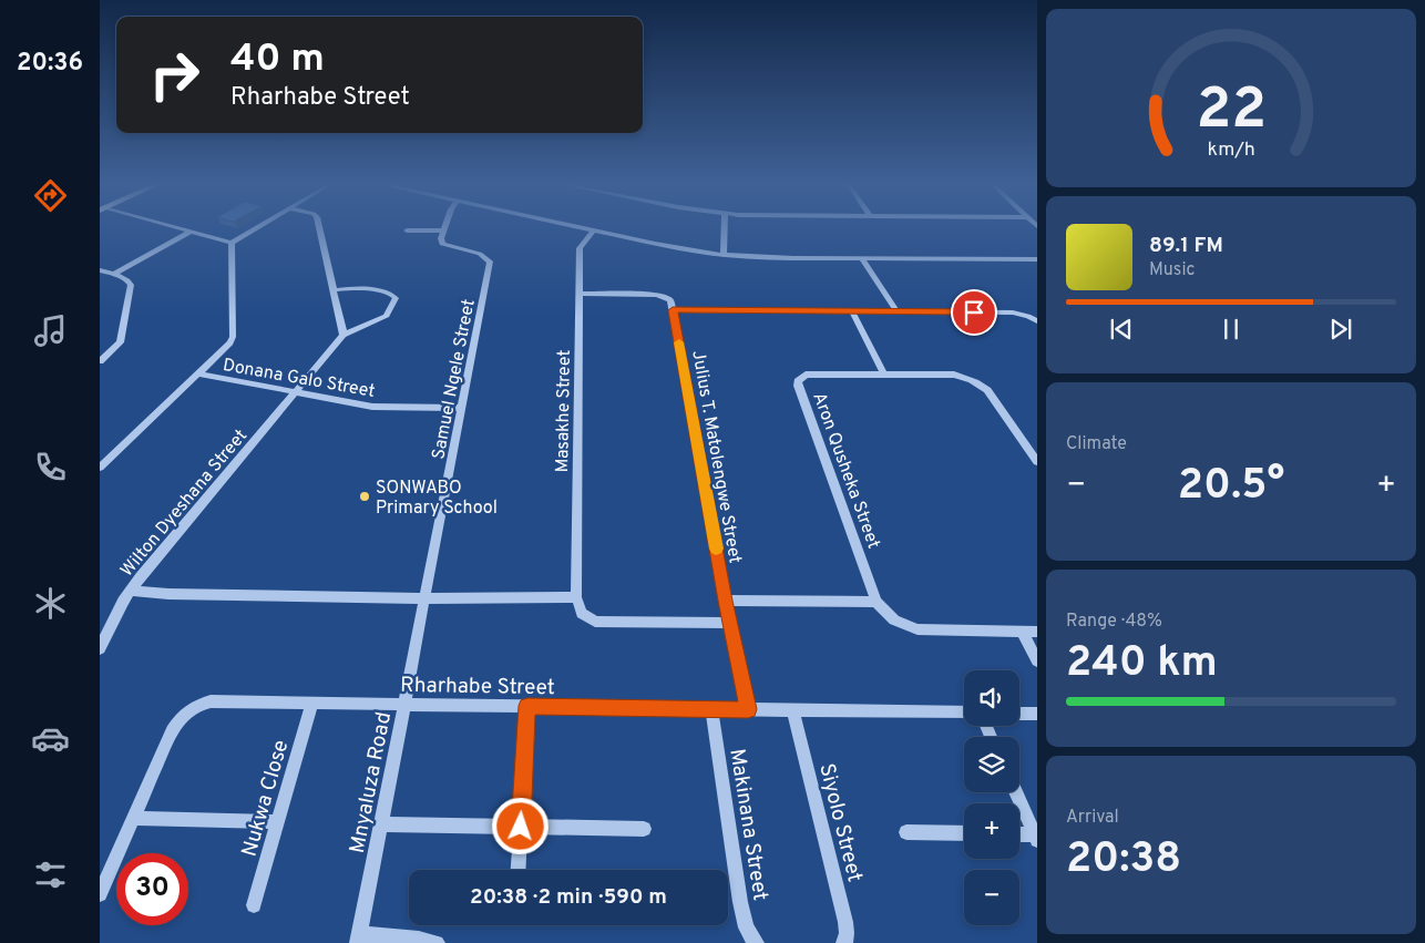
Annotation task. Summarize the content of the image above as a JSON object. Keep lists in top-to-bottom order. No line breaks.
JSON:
{"streets":{"street":["Donana Galo Street","Samuel Ngele Street","Masakhe Street","Julius T. Matolengwe Street","Aron Qusheka Street","Wilton Dyeshana Street","Rharhabe Street","Mnyaluza Road","Nukwa Close","Siyolo Street","Makinana Street"]},"crossings":[["Donana Galo Street","Samuel Ngele Street"],["Donana Galo Street","Wilton Dyeshana Street"],["Samuel Ngele Street","Wilton Dyeshana Street"],["Samuel Ngele Street","Mnyaluza Road"],["Masakhe Street","Wilton Dyeshana Street"],["Julius T. Matolengwe Street","Rharhabe Street"],["Wilton Dyeshana Street","Mnyaluza Road"],["Rharhabe Street","Mnyaluza Road"],["Rharhabe Street","Nukwa Close"],["Rharhabe Street","Siyolo Street"],["Rharhabe Street","Makinana Street"]],"places":["SONWABO Primary School"],"page":{"tabs":"20:36","turn":["40 m","Rharhabe Street"],"song":["89.1 FM","Music"],"tile":["Climate",["Range · 48%","240 km"],["Arrival","20:38"]],"heat":["−","20.5°","+"],"map_buttons":["+","−"],"limit":"30","trip":"20:38 · 2 min · 590 m","gauge":["22","km/h"]}}
